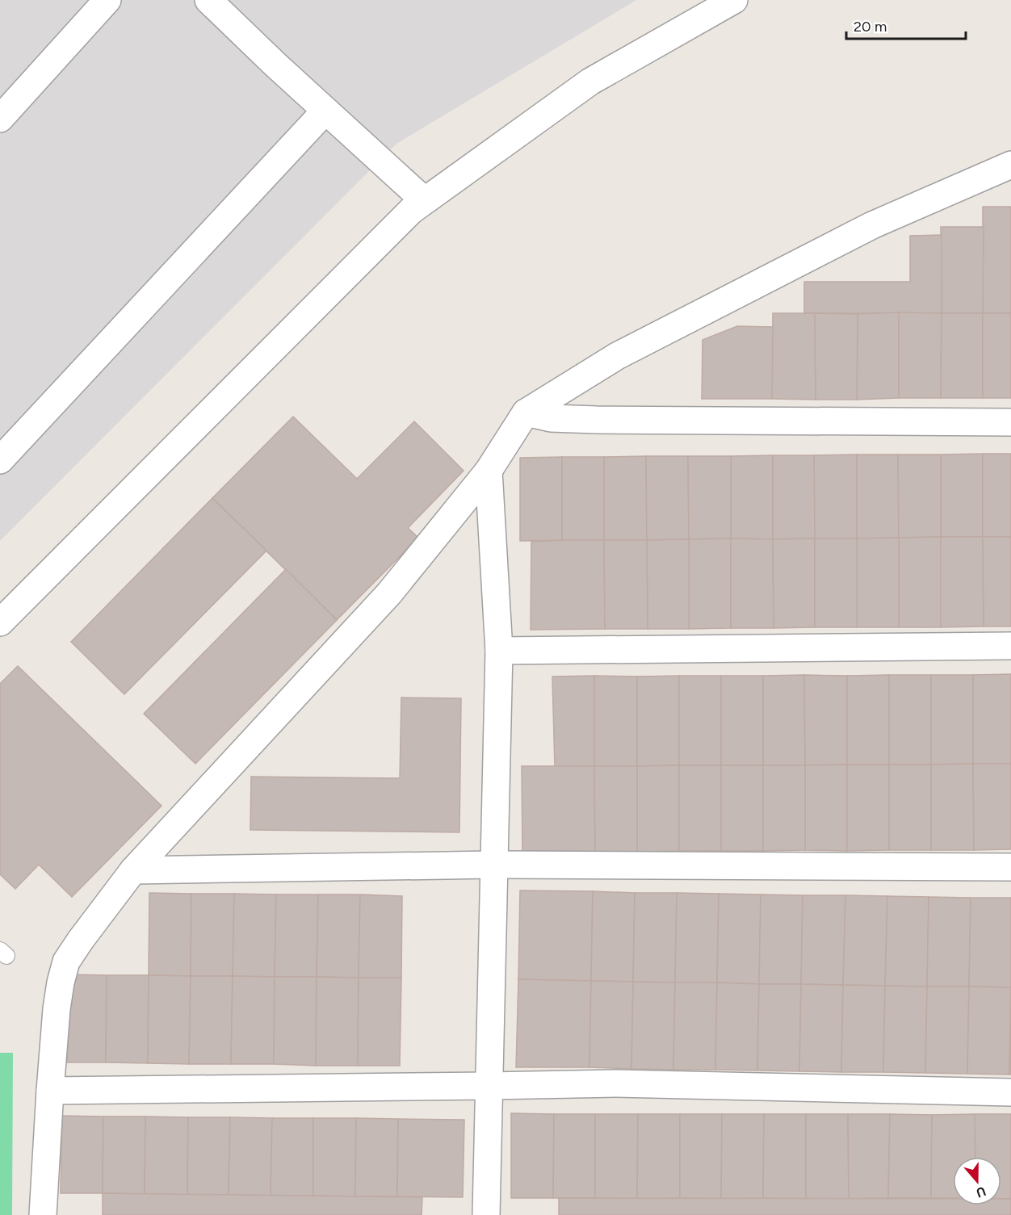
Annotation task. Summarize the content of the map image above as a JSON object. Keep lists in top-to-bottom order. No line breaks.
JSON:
{"scale_bar":"20 m","north":"bottom"}
